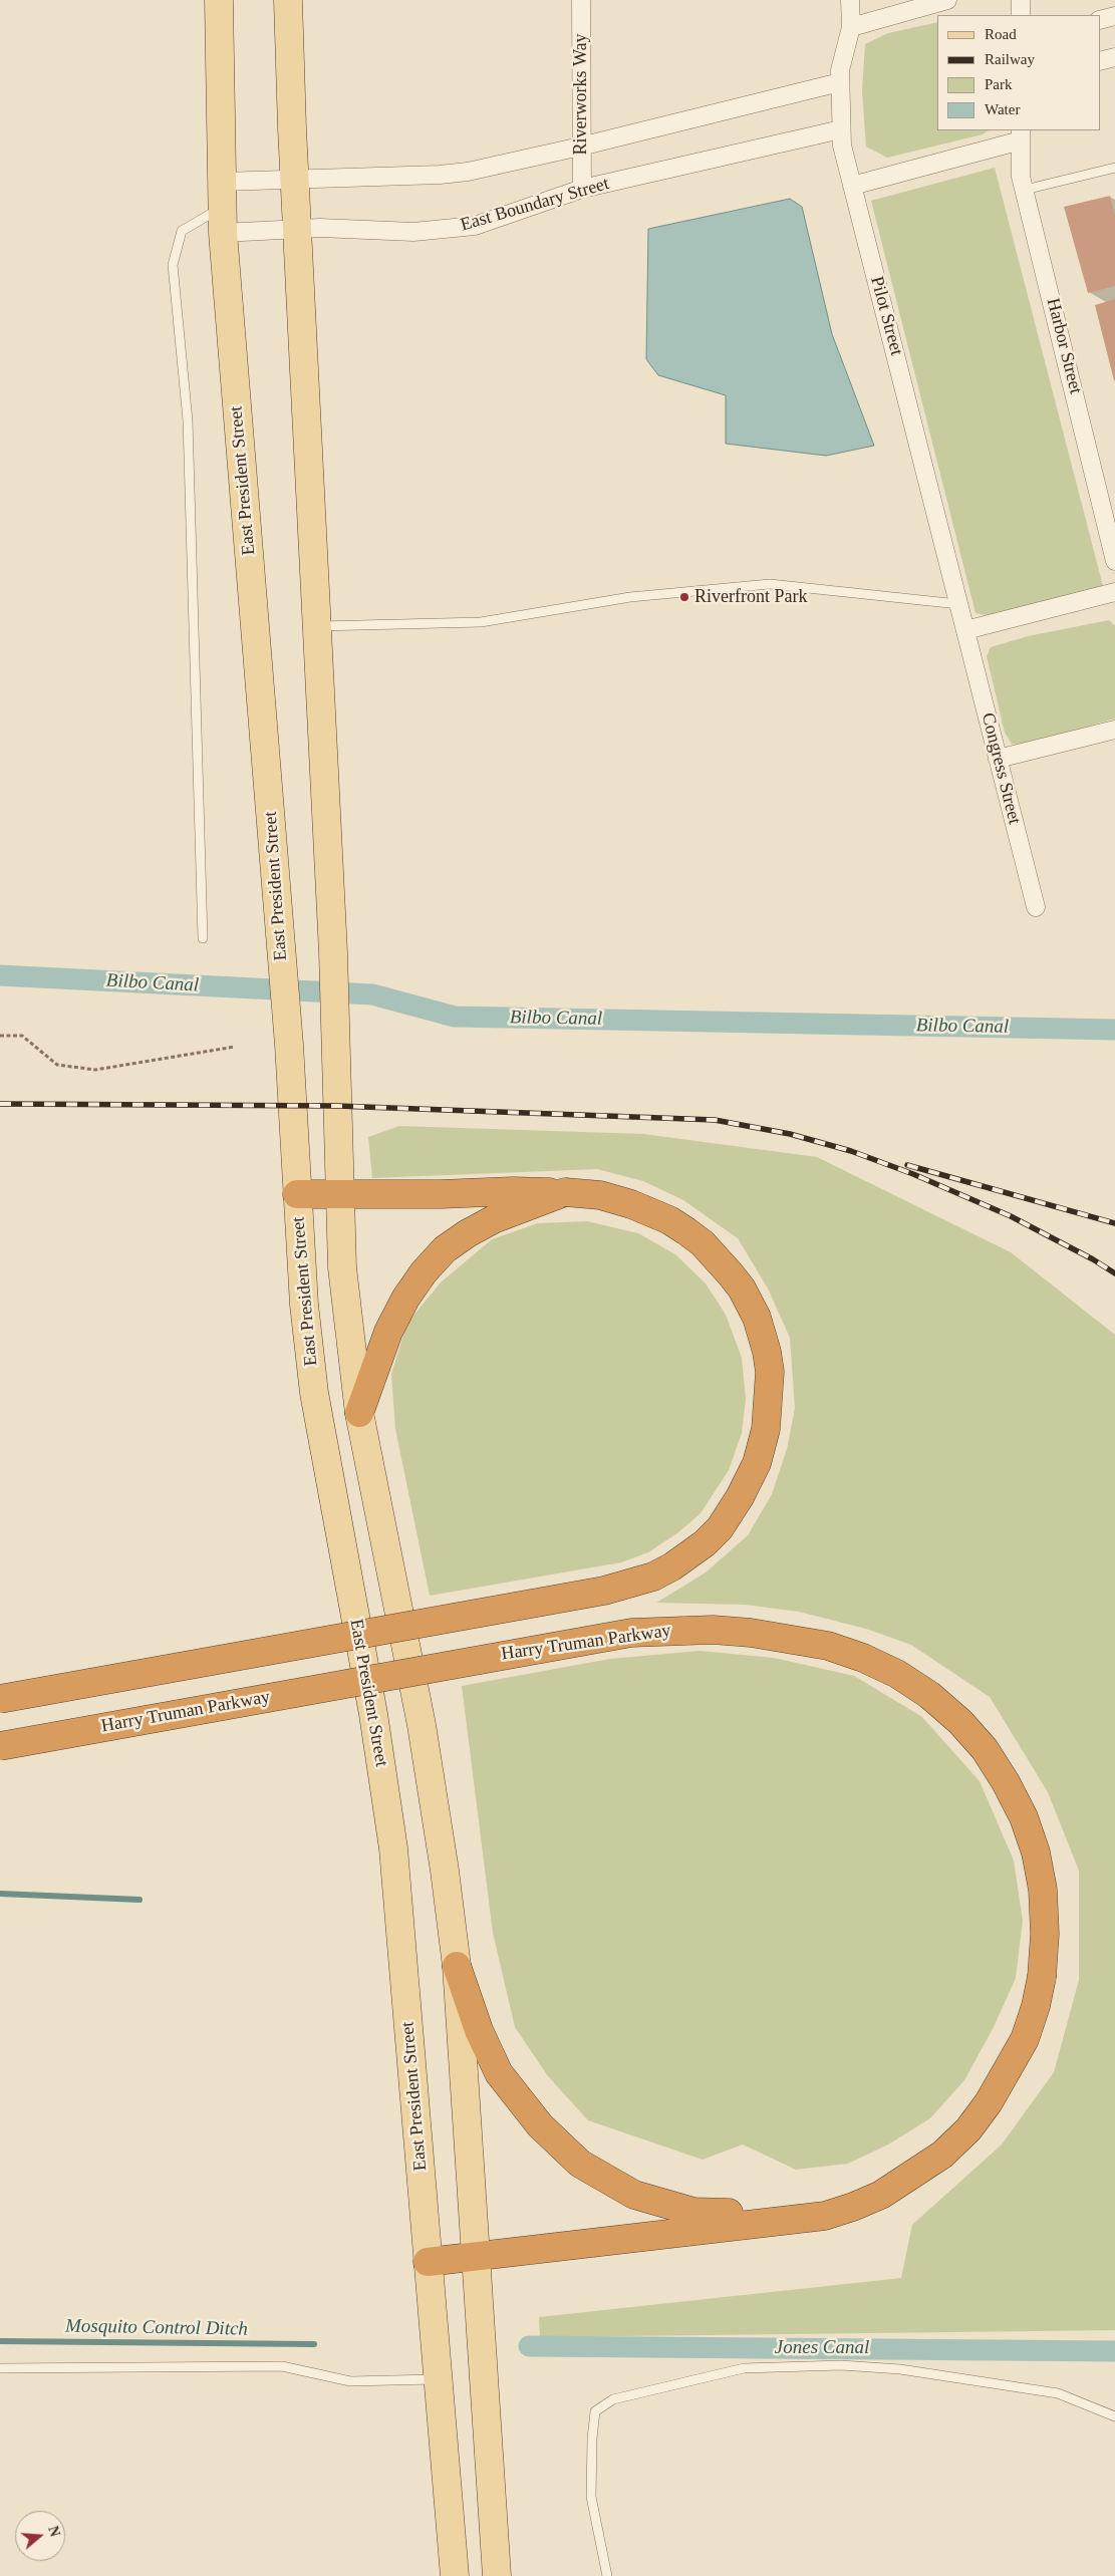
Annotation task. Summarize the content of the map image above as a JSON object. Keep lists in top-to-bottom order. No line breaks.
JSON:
{"streets":{"highway":["Harry Truman Parkway"],"main road":["East President Street"],"street":["Riverworks Way","East Boundary Street","Pilot Street","Harbor Street","Congress Street"]},"crossings":[["Riverworks Way","East Boundary Street"],["East Boundary Street","Pilot Street"],["East Boundary Street","East President Street"],["Pilot Street","Congress Street"]],"water":["Bilbo Canal","Mosquito Control Ditch","Jones Canal"],"places":["Riverfront Park"],"legend":["Road","Railway","Park","Water"],"north":"right"}
